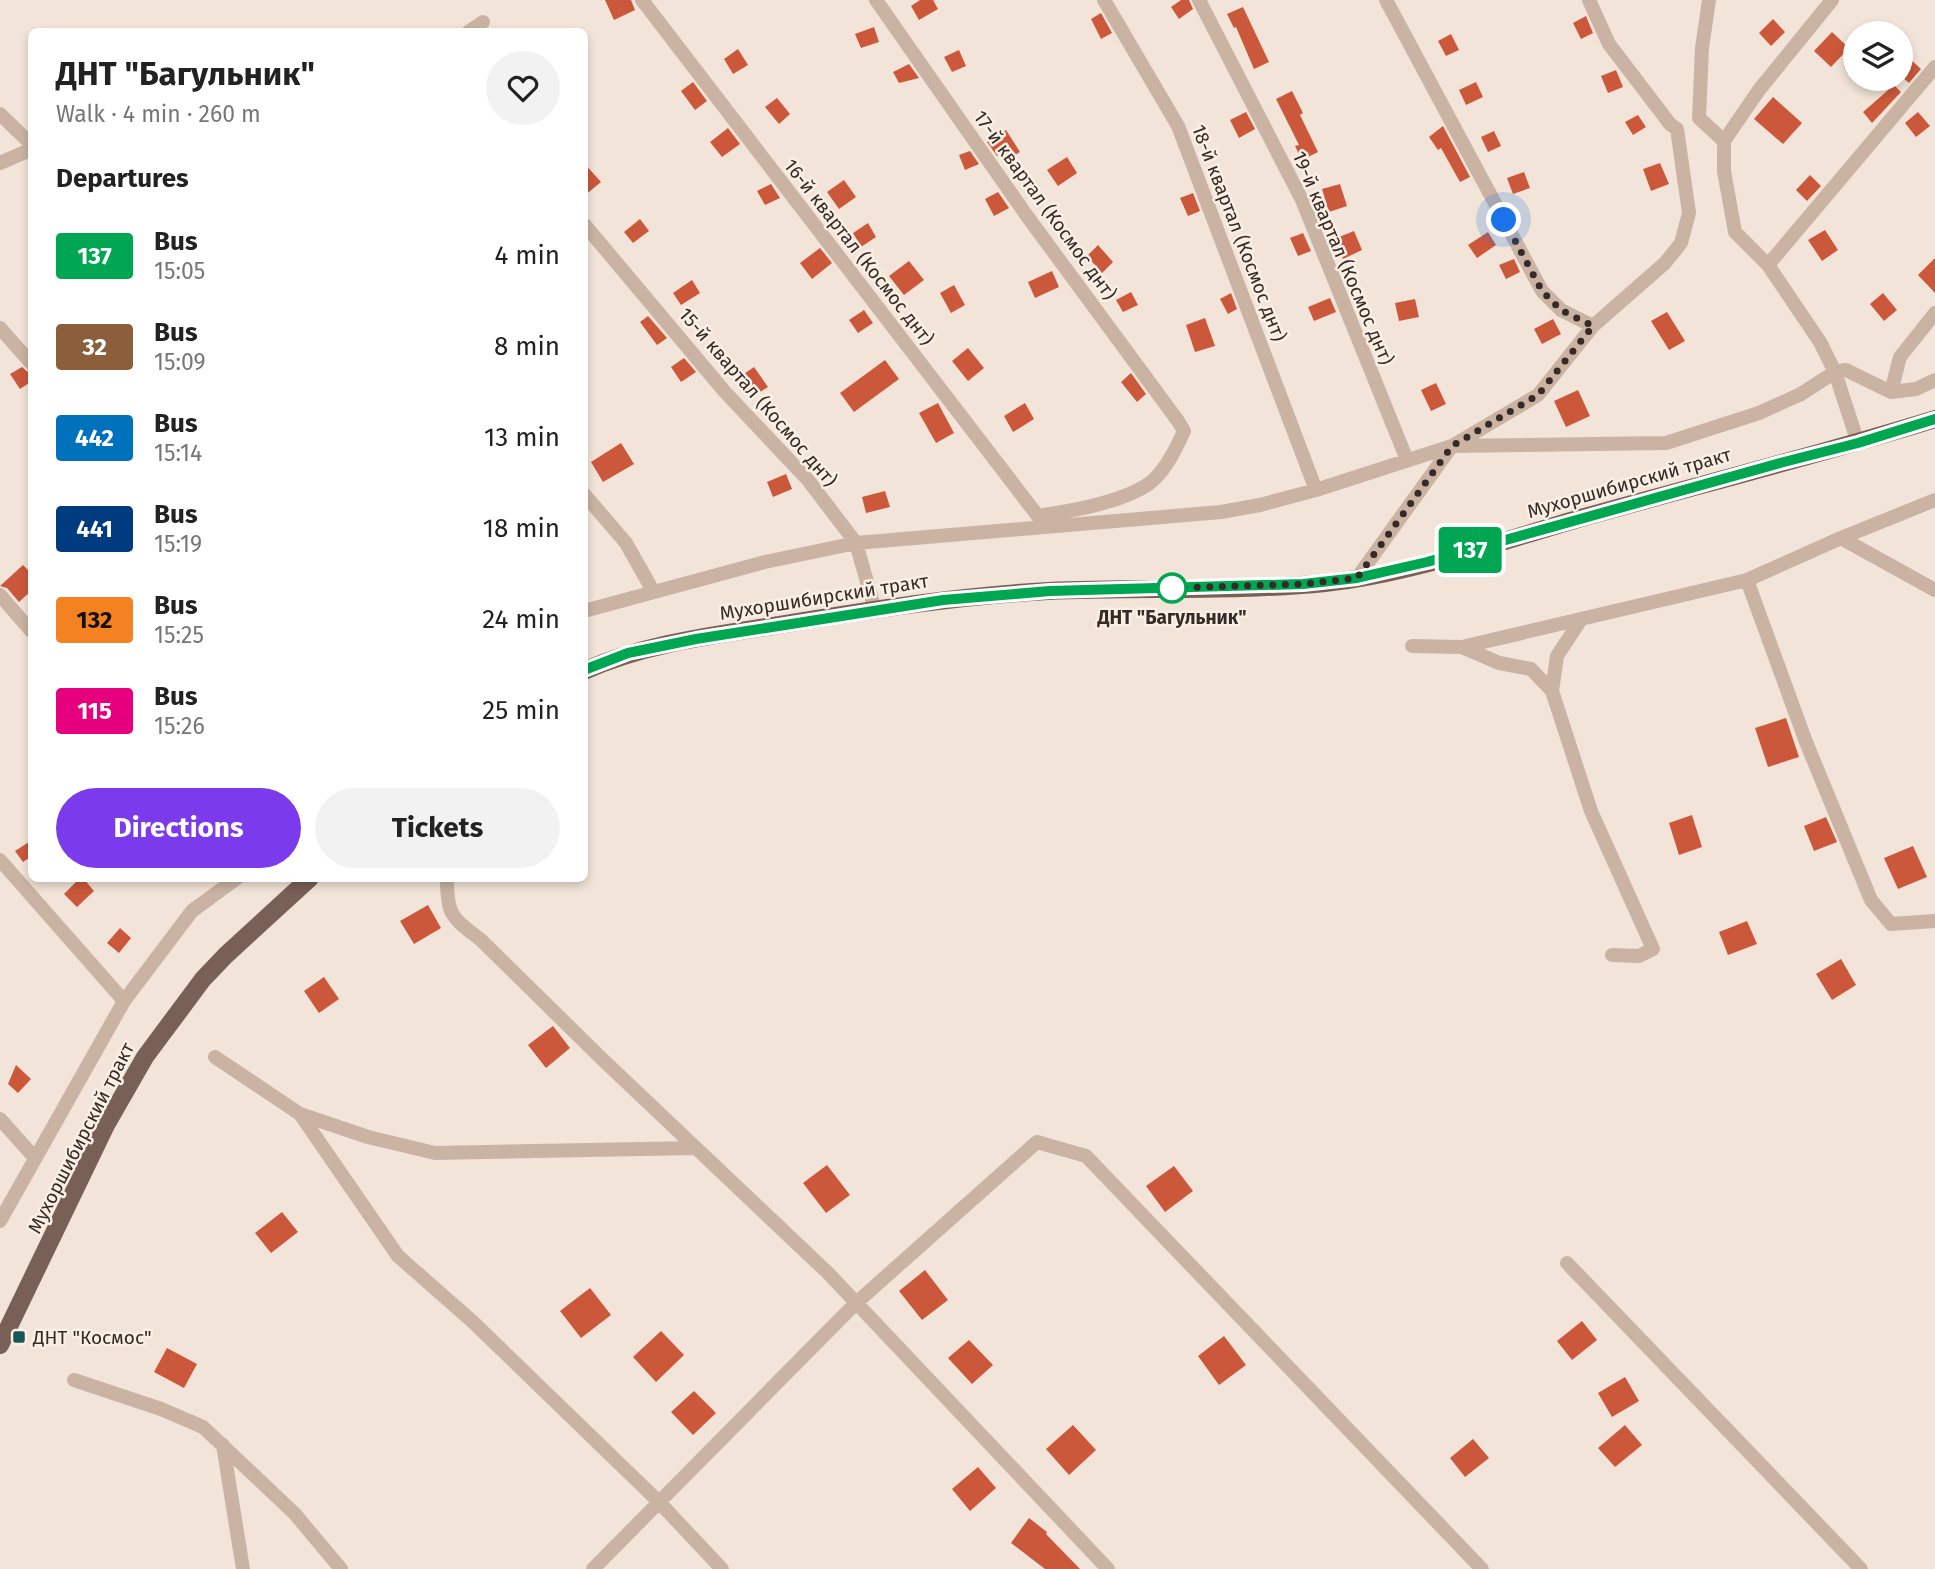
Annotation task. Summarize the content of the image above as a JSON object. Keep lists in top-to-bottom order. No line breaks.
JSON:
{"streets":{"main road":["Мухоршибирский тракт"],"street":["17-й квартал (Космос днт)","18-й квартал (Космос днт)","16-й квартал (Космос днт)","19-й квартал (Космос днт)","15-й квартал (Космос днт)"]},"crossings":[["17-й квартал (Космос днт)","16-й квартал (Космос днт)"],["15-й квартал (Космос днт)","Мухоршибирский тракт"]],"places":{"other":["ДНТ \"Багульник\""],"transit":["ДНТ \"Космос\""]},"lines":["bus line 137"],"page":{"on_map":"137","heading":[["ДНТ \"Багульник\"","Walk · 4 min · 260 m"],"Departures"],"list":[{"mark":"137","name":"Bus","note":"15:05","value":"4 min"},{"mark":"32","name":"Bus","note":"15:09","value":"8 min"},{"mark":"442","name":"Bus","note":"15:14","value":"13 min"},{"mark":"441","name":"Bus","note":"15:19","value":"18 min"},{"mark":"132","name":"Bus","note":"15:25","value":"24 min"},{"mark":"115","name":"Bus","note":"15:26","value":"25 min"}],"buttons":["Directions","Tickets"]}}
